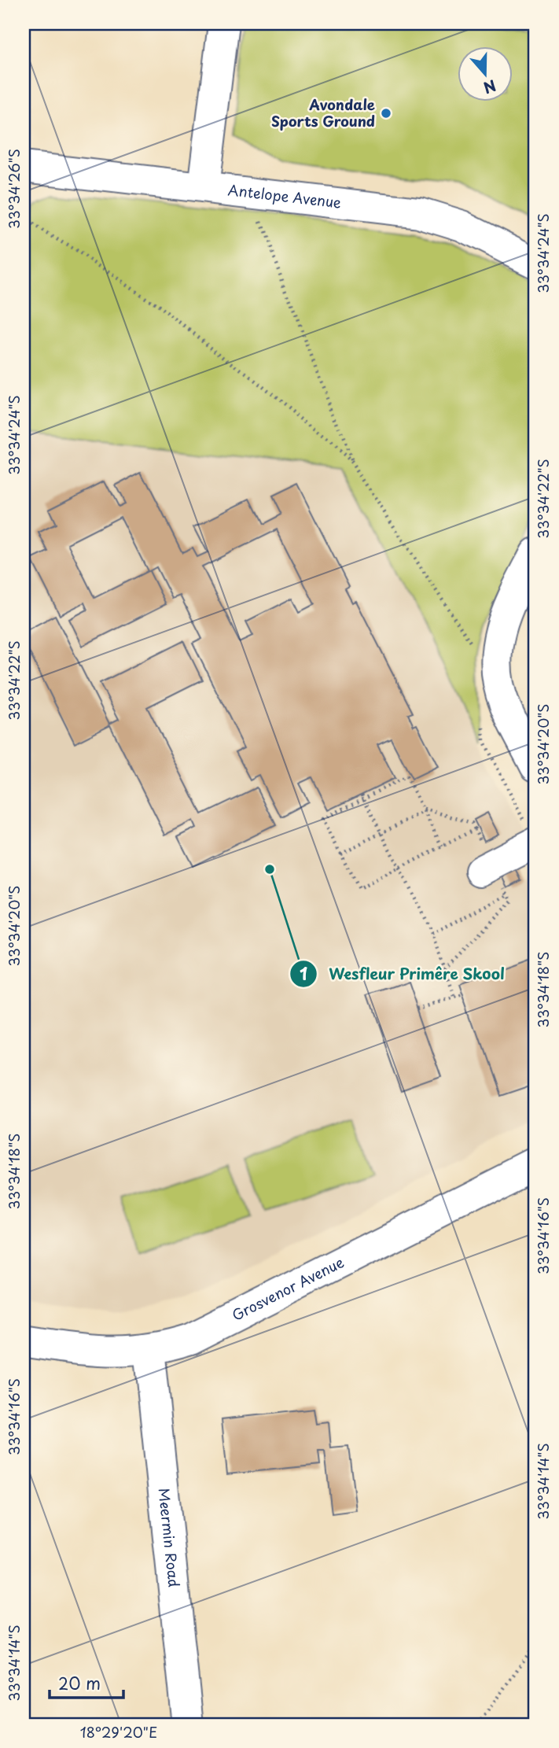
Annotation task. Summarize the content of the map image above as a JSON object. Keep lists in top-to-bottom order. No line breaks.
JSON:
{"streets":{"street":["Antelope Avenue","Grosvenor Avenue","Meermin Road"]},"crossings":[["Grosvenor Avenue","Meermin Road"]],"places":["Avondale Sports Ground","Wesfleur Primêre Skool"],"scale_bar":"20 m","north":"bottom","coordinates":["33°34'26\"S","33°34'24\"S","33°34'22\"S","33°34'20\"S","33°34'18\"S","33°34'16\"S","33°34'14\"S","18°29'20\"E"]}
